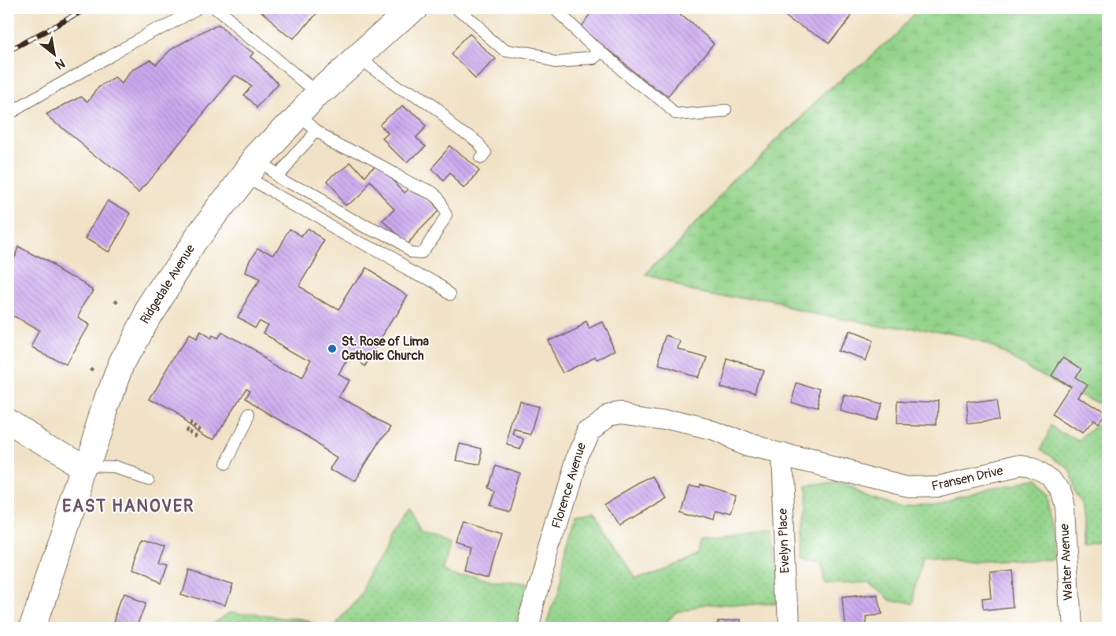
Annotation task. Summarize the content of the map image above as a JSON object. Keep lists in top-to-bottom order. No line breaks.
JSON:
{"streets":{"main road":["Ridgedale Avenue"],"street":["Fransen Drive","Florence Avenue","Evelyn Place","Walter Avenue"]},"crossings":[["Fransen Drive","Florence Avenue"],["Fransen Drive","Evelyn Place"],["Fransen Drive","Walter Avenue"],["Florence Avenue","Evelyn Place"]],"districts":["EAST HANOVER"],"places":["St. Rose of Lima Catholic Church"],"north":"bottom right"}
